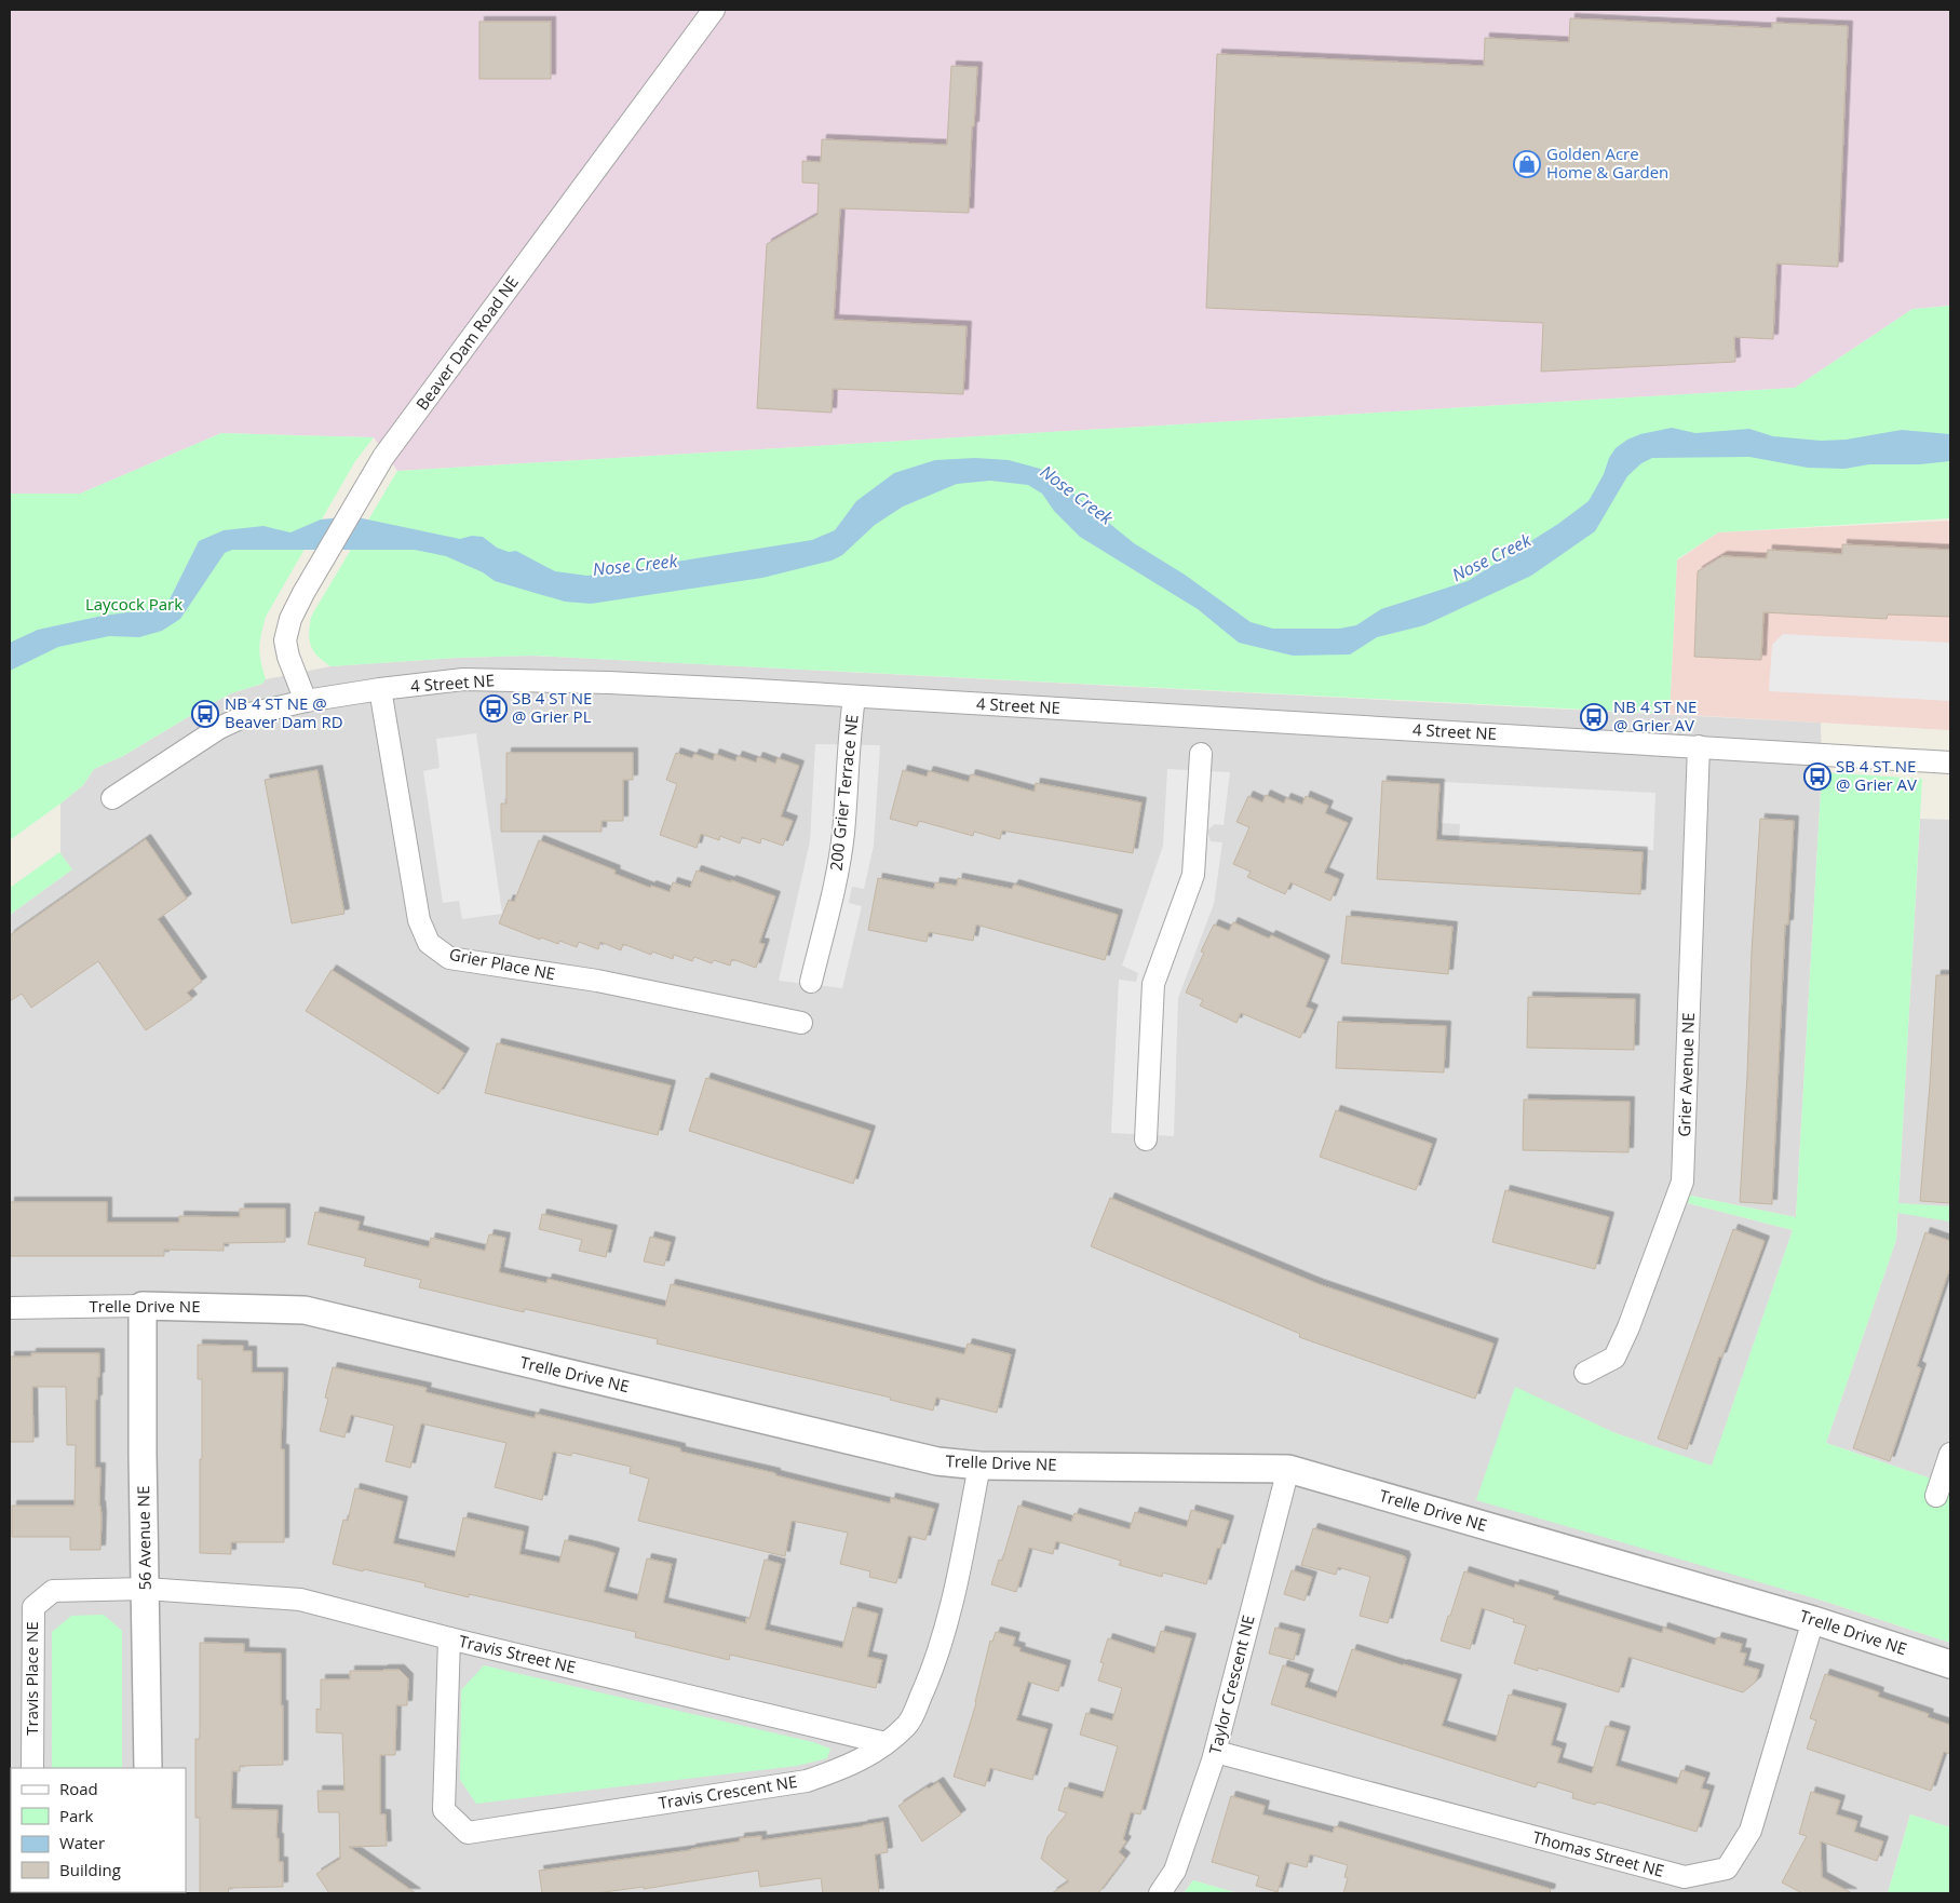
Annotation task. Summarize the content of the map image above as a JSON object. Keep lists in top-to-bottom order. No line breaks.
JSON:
{"streets":{"street":["Beaver Dam Road NE","4 Street NE","200 Grier Terrace NE","Grier Place NE","Grier Avenue NE","Trelle Drive NE","56 Avenue NE","Travis Street NE","Travis Place NE","Taylor Crescent NE","Travis Crescent NE","Thomas Street NE"]},"crossings":[["Beaver Dam Road NE","4 Street NE"],["4 Street NE","200 Grier Terrace NE"],["4 Street NE","Grier Place NE"],["4 Street NE","Grier Avenue NE"],["Trelle Drive NE","56 Avenue NE"],["Trelle Drive NE","Taylor Crescent NE"],["Trelle Drive NE","Travis Crescent NE"],["Trelle Drive NE","Thomas Street NE"],["56 Avenue NE","Travis Street NE"],["56 Avenue NE","Travis Place NE"],["Travis Street NE","Travis Place NE"],["Travis Street NE","Travis Crescent NE"],["Taylor Crescent NE","Thomas Street NE"]],"water":["Nose Creek"],"parks":["Laycock Park"],"places":{"shop":["Golden Acre Home & Garden"],"bus stop":["SB 4 ST NE @ Grier PL","NB 4 ST NE @ Beaver Dam RD","NB 4 ST NE @ Grier AV","SB 4 ST NE @ Grier AV"]},"legend":["Road","Park","Water","Building"]}
